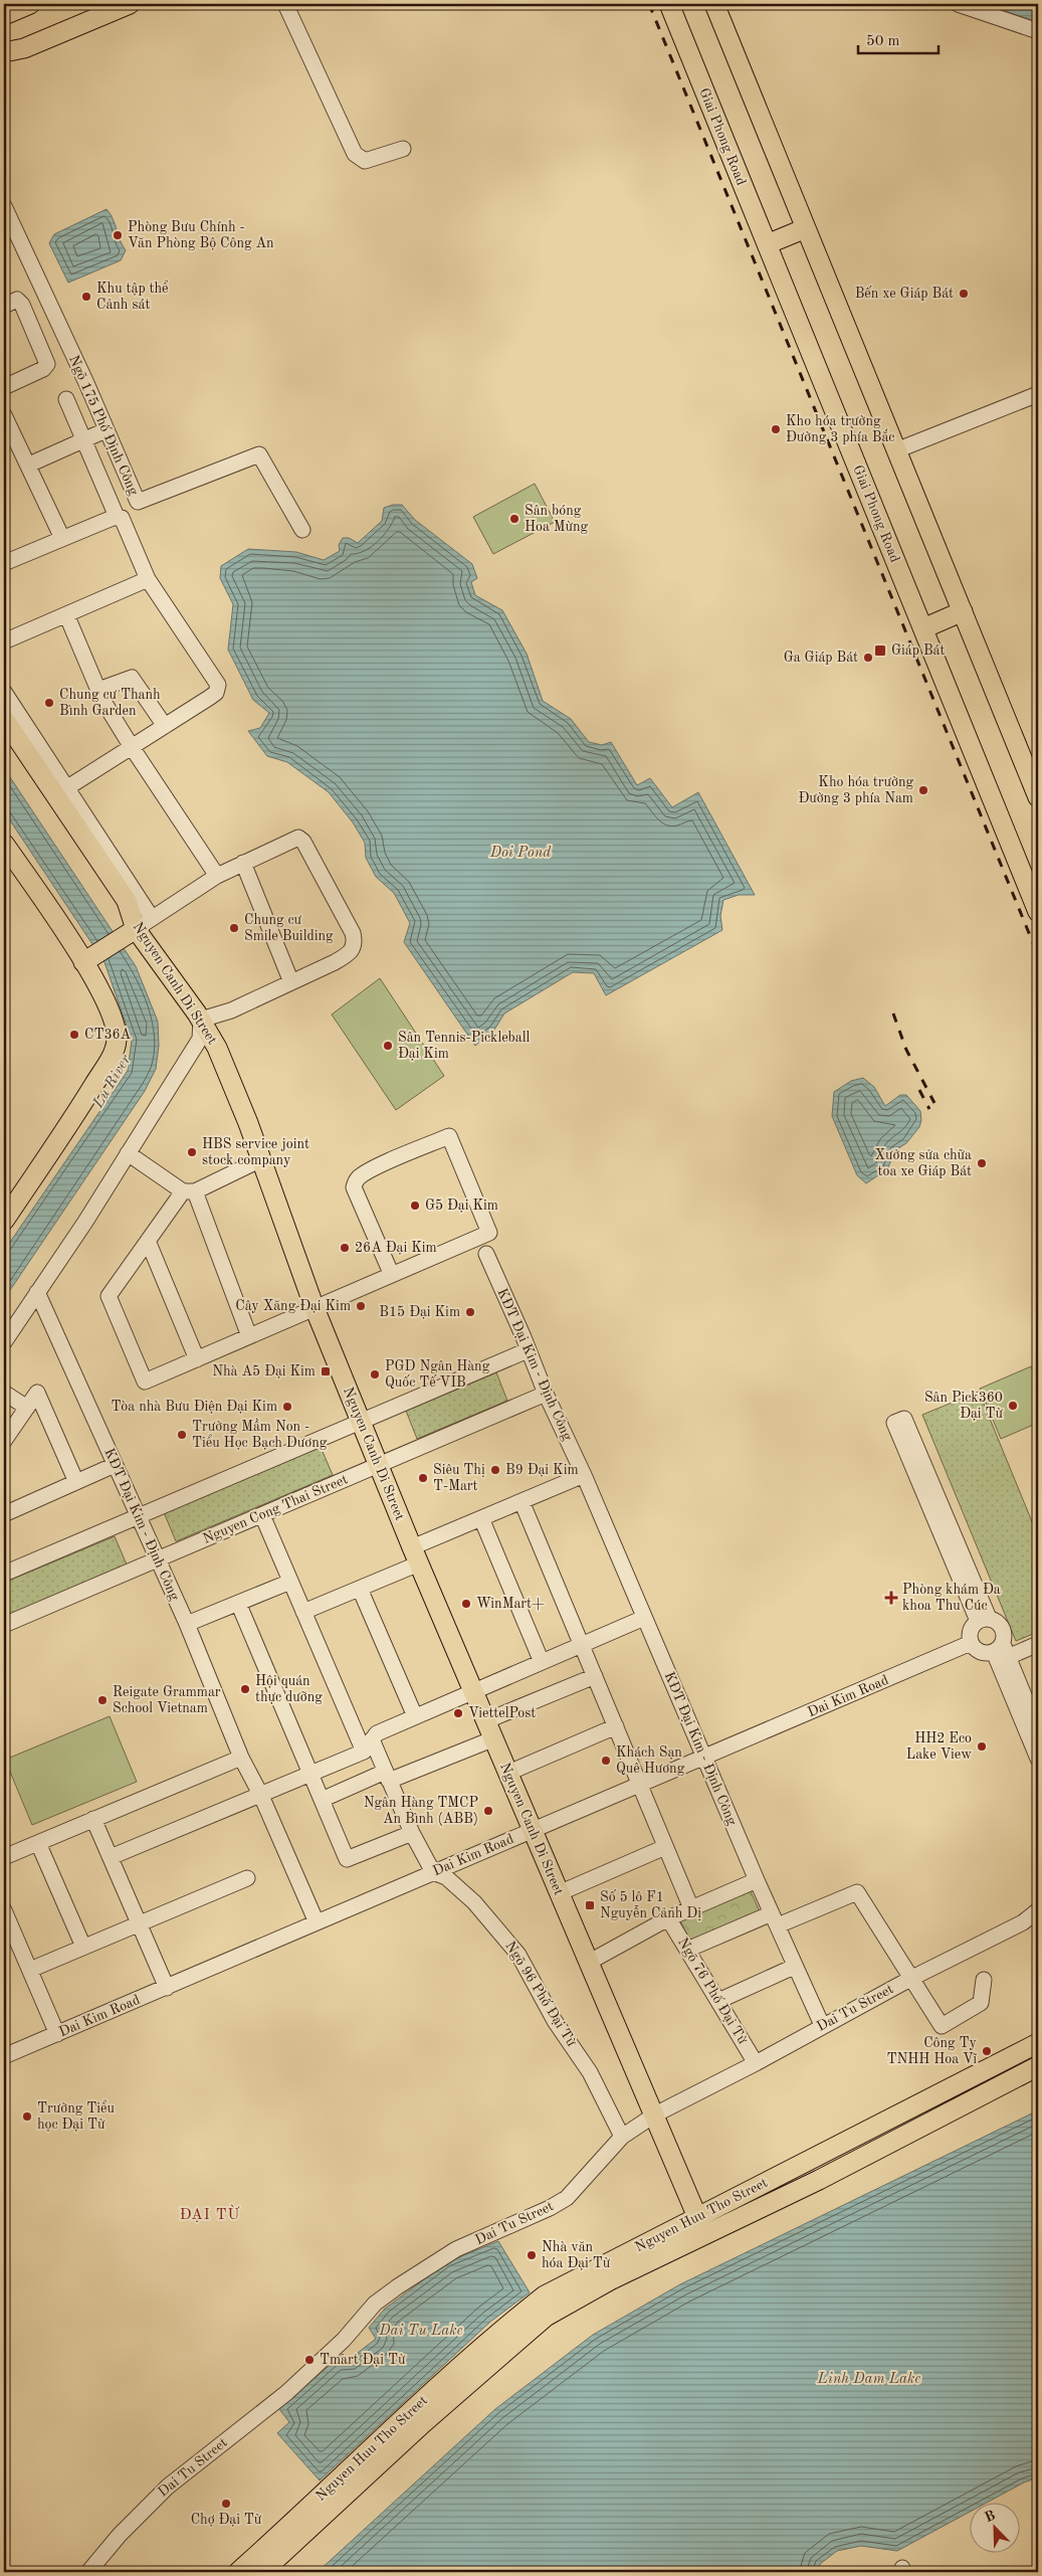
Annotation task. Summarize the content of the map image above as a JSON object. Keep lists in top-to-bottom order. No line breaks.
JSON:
{"streets":{"main road":["Giai Phong Road","Nguyen Canh Di Street","Nguyen Huu Tho Street"],"street":["Ngõ 175 Phố Định Công","KĐT Đại Kim - Định Công","Nguyen Cong Thai Street","Dai Kim Road","Ngõ 76 Phố Đại Từ","Ngõ 96 Phố Đại Từ","Dai Tu Street"]},"crossings":[["Nguyen Canh Di Street","Nguyen Cong Thai Street"],["Nguyen Canh Di Street","Dai Kim Road"],["Nguyen Canh Di Street","Dai Tu Street"],["Nguyen Canh Di Street","Nguyen Huu Tho Street"],["KĐT Đại Kim - Định Công","Nguyen Cong Thai Street"],["KĐT Đại Kim - Định Công","Dai Kim Road"],["KĐT Đại Kim - Định Công","Dai Tu Street"],["Dai Kim Road","Ngõ 96 Phố Đại Từ"],["Ngõ 76 Phố Đại Từ","Dai Tu Street"],["Ngõ 96 Phố Đại Từ","Dai Tu Street"]],"districts":["ĐẠI TỪ"],"water":["Doi Pond","Lu River","Dai Tu Lake","Linh Dam Lake"],"places":{"other":["Phòng Bưu Chính - Văn Phòng Bộ Công An","Bến xe Giáp Bát","Khu tập thể Cảnh sát","Kho hóa trường Đường 3 phía Bắc","Sân bóng Hoa Mừng","Ga Giáp Bát","Chung cư Thanh Bình Garden","Kho hóa trường Đường 3 phía Nam","Chung cư Smile Building","CT36A","Sân Tennis-Pickleball Đại Kim","HBS service joint stock company","Xưởng sửa chữa toa xe Giáp Bát","G5 Đại Kim","26A Đại Kim","Cây Xăng Đại Kim","B15 Đại Kim","PGD Ngân Hàng Quốc Tế VIB","Sân Pick360 Đại Từ","Tòa nhà Bưu Điện Đại Kim","Trường Mầm Non - Tiểu Học Bạch Dương","B9 Đại Kim","Siêu Thị T-Mart","WinMart+","Hội quán thực dưỡng","Reigate Grammar School Vietnam","ViettelPost","HH2 Eco Lake View","Khách Sạn Quê Hương","Ngân Hàng TMCP An Bình (ABB)","Công Ty TNHH Hoa Vĩ","Trường Tiểu học Đại Từ","Nhà văn hóa Đại Từ","Tmart Đại Từ","Chợ Đại Từ"],"transit":["Giáp Bát","Nhà A5 Đại Kim","Số 5 lô F1 Nguyễn Cảnh Dị"],"health":["Phòng khám Đa khoa Thu Cúc"]},"scale_bar":"50 m","north":"top left"}
